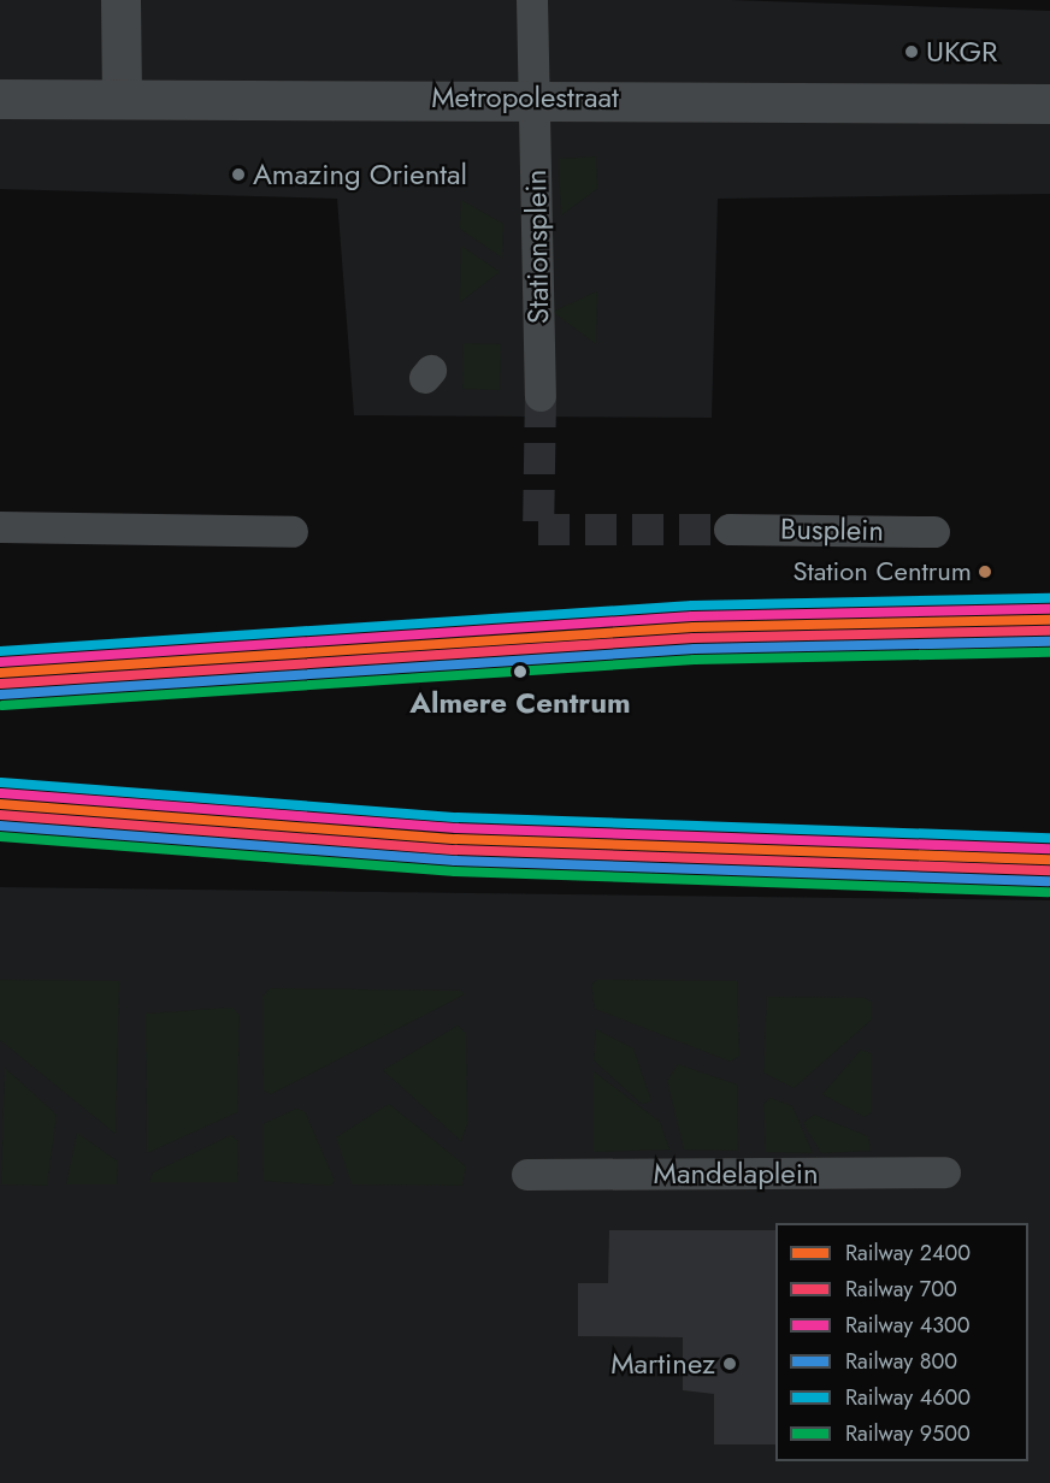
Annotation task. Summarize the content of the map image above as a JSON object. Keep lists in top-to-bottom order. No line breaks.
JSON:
{"streets":{"street":["Metropolestraat","Stationsplein","Busplein","Mandelaplein"]},"crossings":[["Metropolestraat","Stationsplein"]],"places":["UKGR","Amazing Oriental","Station Centrum","Almere Centrum","Martinez"],"lines":["rail line 4600","rail line 4300","rail line 2400","rail line 700","rail line 800","rail line 9500"],"legend":["Railway 2400","Railway 700","Railway 4300","Railway 800","Railway 4600","Railway 9500"]}
